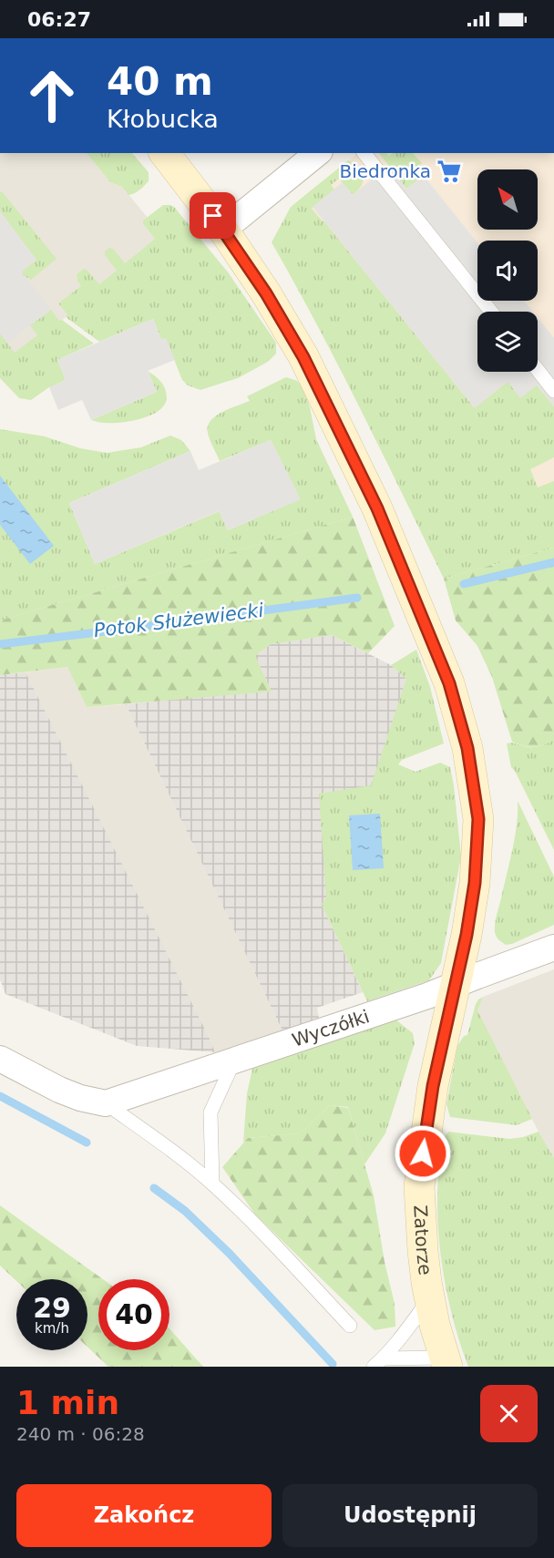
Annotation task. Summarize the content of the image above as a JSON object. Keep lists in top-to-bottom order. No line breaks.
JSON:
{"streets":{"street":["Wyczółki","Zatorze"]},"crossings":[["Wyczółki","Zatorze"]],"water":["Potok Służewiecki"],"places":{"supermarket":["Biedronka"]},"north":"top left","page":{"status":"06:27","turn":["40 m","Kłobucka"],"speed":"29 km/h","limit":"40","heading":["1 min","240 m · 06:28"],"buttons":["Zakończ","Udostępnij"]}}
